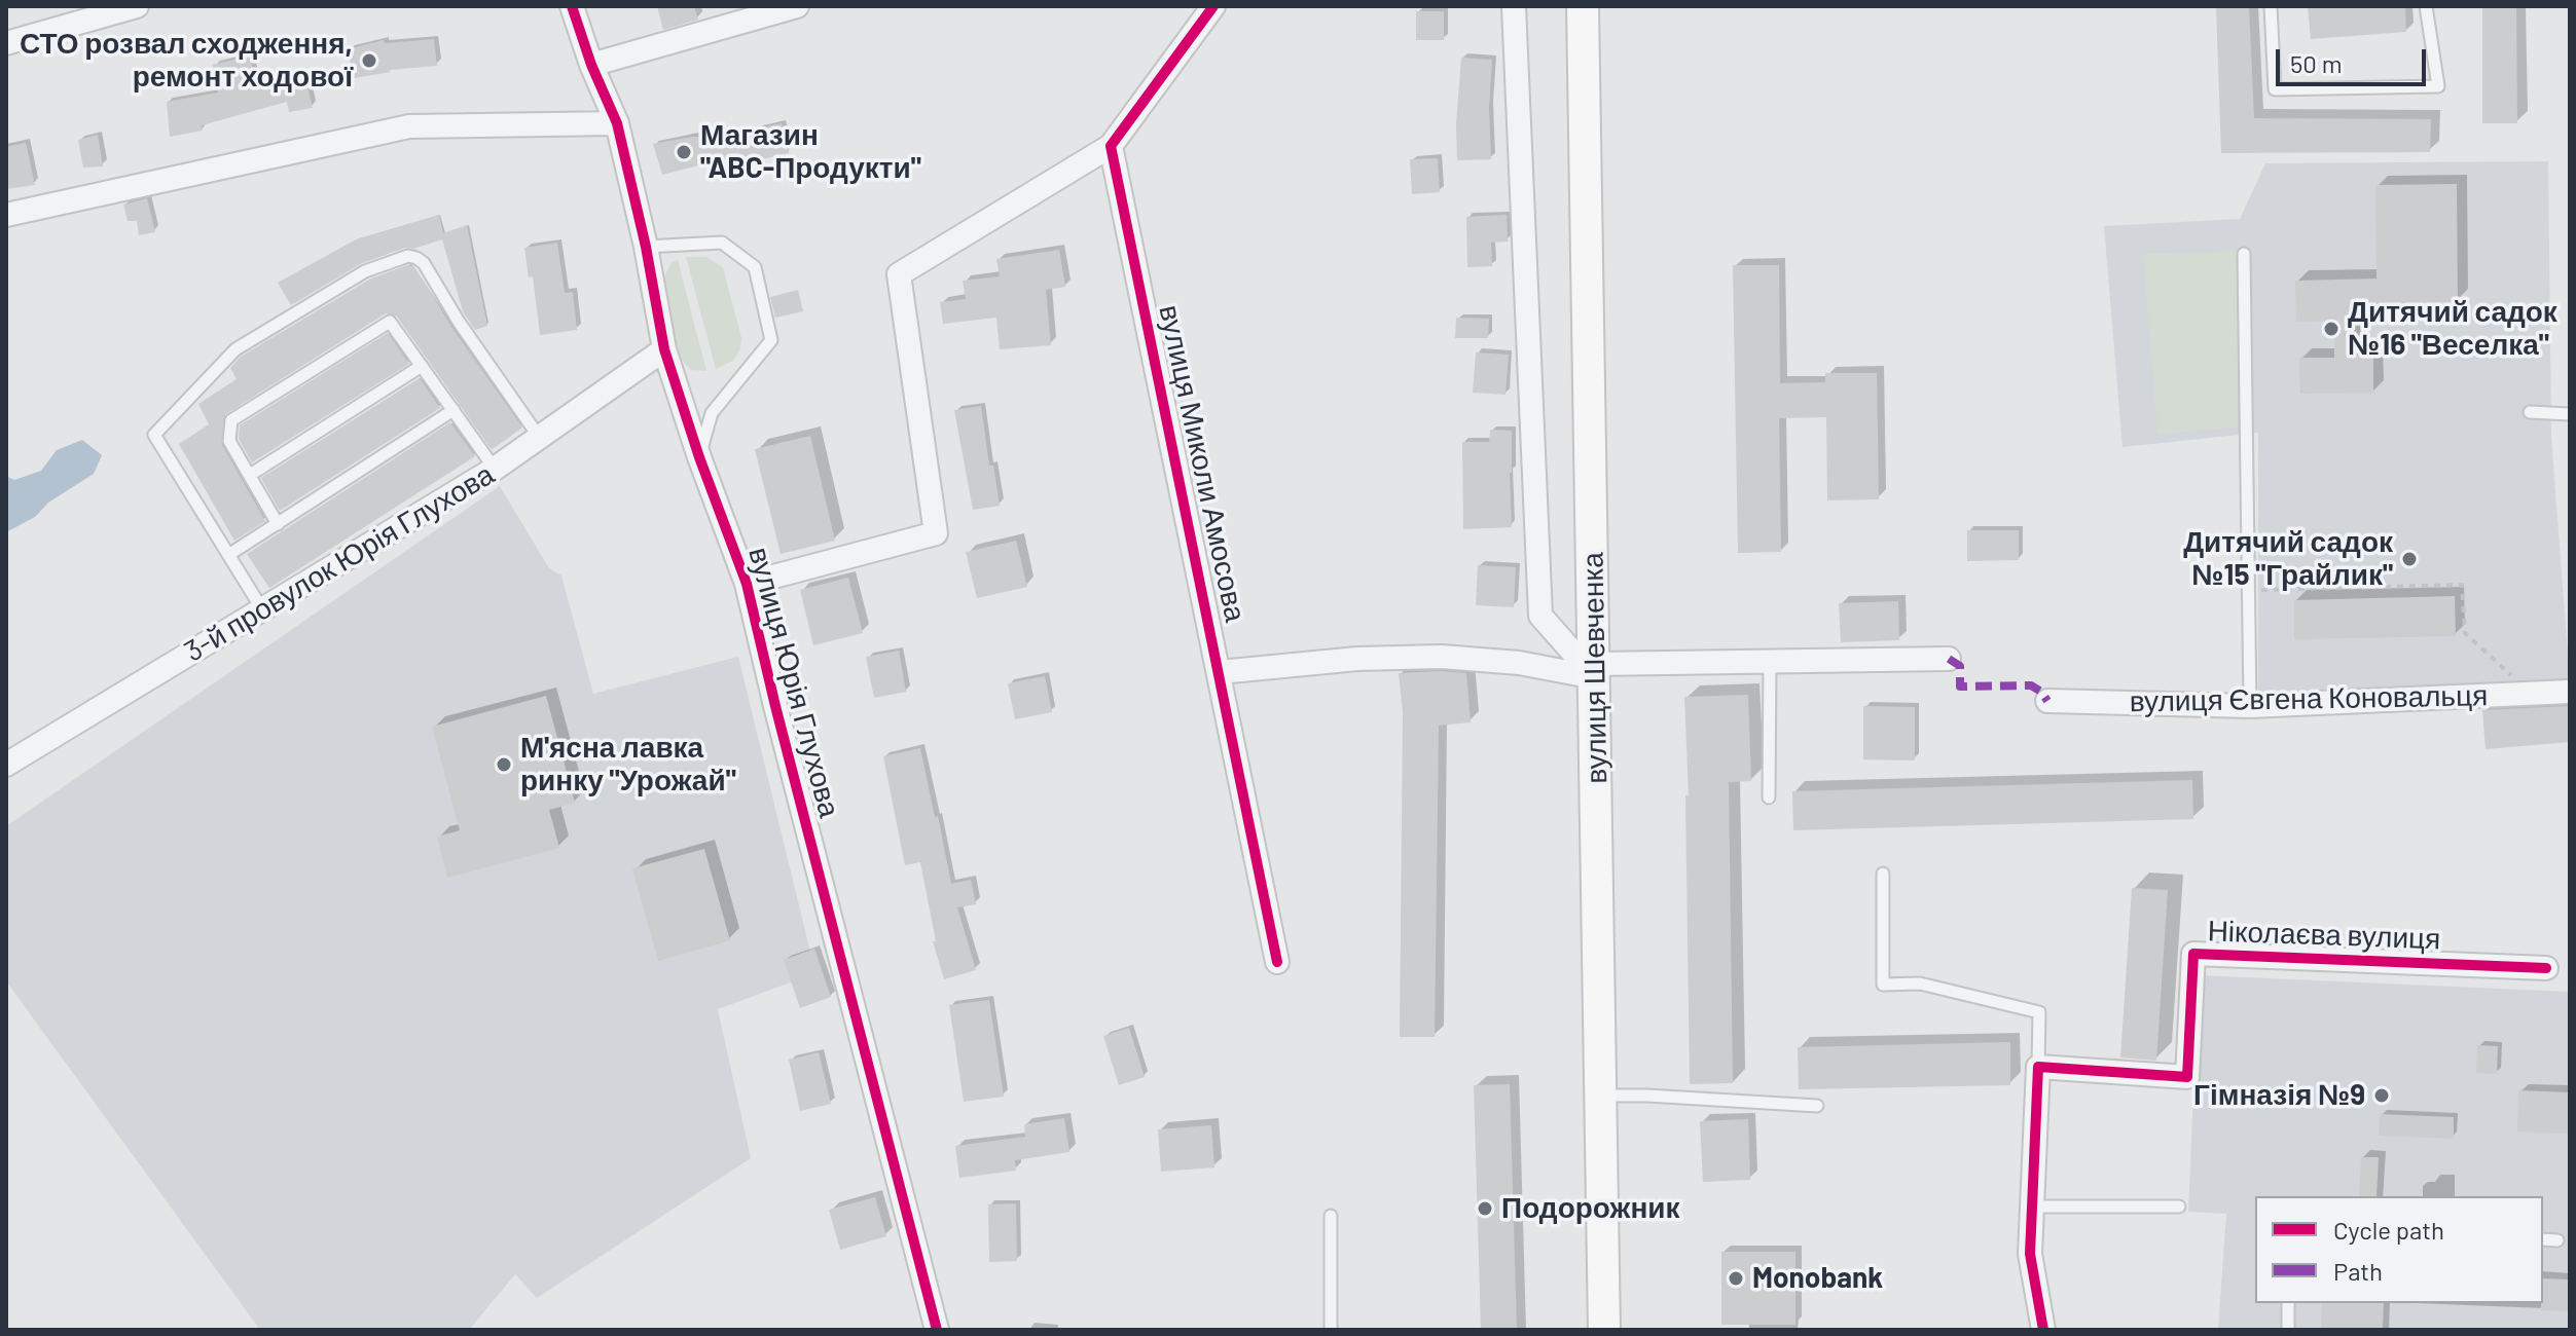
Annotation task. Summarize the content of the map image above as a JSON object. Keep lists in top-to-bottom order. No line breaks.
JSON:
{"streets":{"main road":["вулиця Шевченка"],"street":["вулиця Миколи Амосова","3-й провулок Юрія Глухова","вулиця Юрія Глухова","вулиця Євгена Коновальця","Ніколаєва вулиця"]},"crossings":[["вулиця Миколи Амосова","вулиця Юрія Глухова"],["3-й провулок Юрія Глухова","вулиця Юрія Глухова"]],"places":["СТО розвал сходження, ремонт ходової","Магазин \"ABC-Продукти\"","Дитячий садок №16 \"Веселка\"","Дитячий садок №15 \"Грайлик\"","М'ясна лавка ринку \"Урожай\"","Гімназія №9","Подорожник","Monobank"],"legend":["Cycle path","Path"],"scale_bar":"50 m"}
